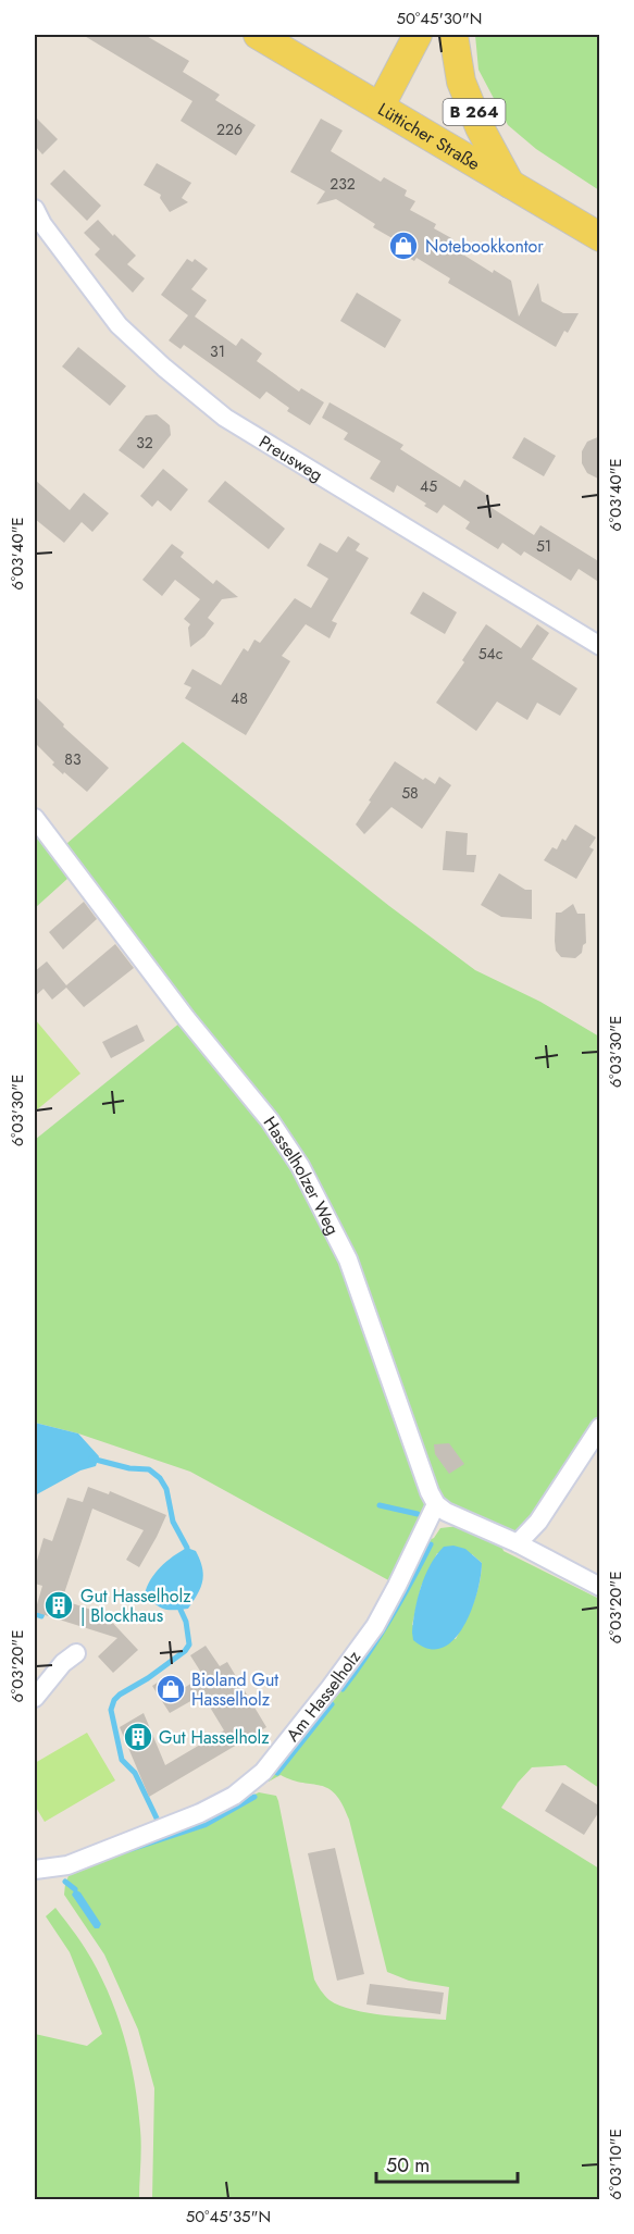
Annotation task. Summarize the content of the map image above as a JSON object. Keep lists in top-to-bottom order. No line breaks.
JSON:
{"streets":{"main road":["B 264","Lütticher Straße"],"street":["Preusweg","Hasselholzer Weg","Am Hasselholz"]},"crossings":[["B 264","Lütticher Straße"],["Hasselholzer Weg","Am Hasselholz"]],"places":{"shop":["Notebookkontor","Bioland Gut Hasselholz"],"building":["Gut Hasselholz | Blockhaus","Gut Hasselholz"]},"house_numbers":["226","232","31","32","45","51","54c","48","83","58"],"scale_bar":"50 m","coordinates":["50°45'30\"N","6°03'40\"E","6°03'30\"E","6°03'20\"E","6°03'10\"E","50°45'35\"N"]}
